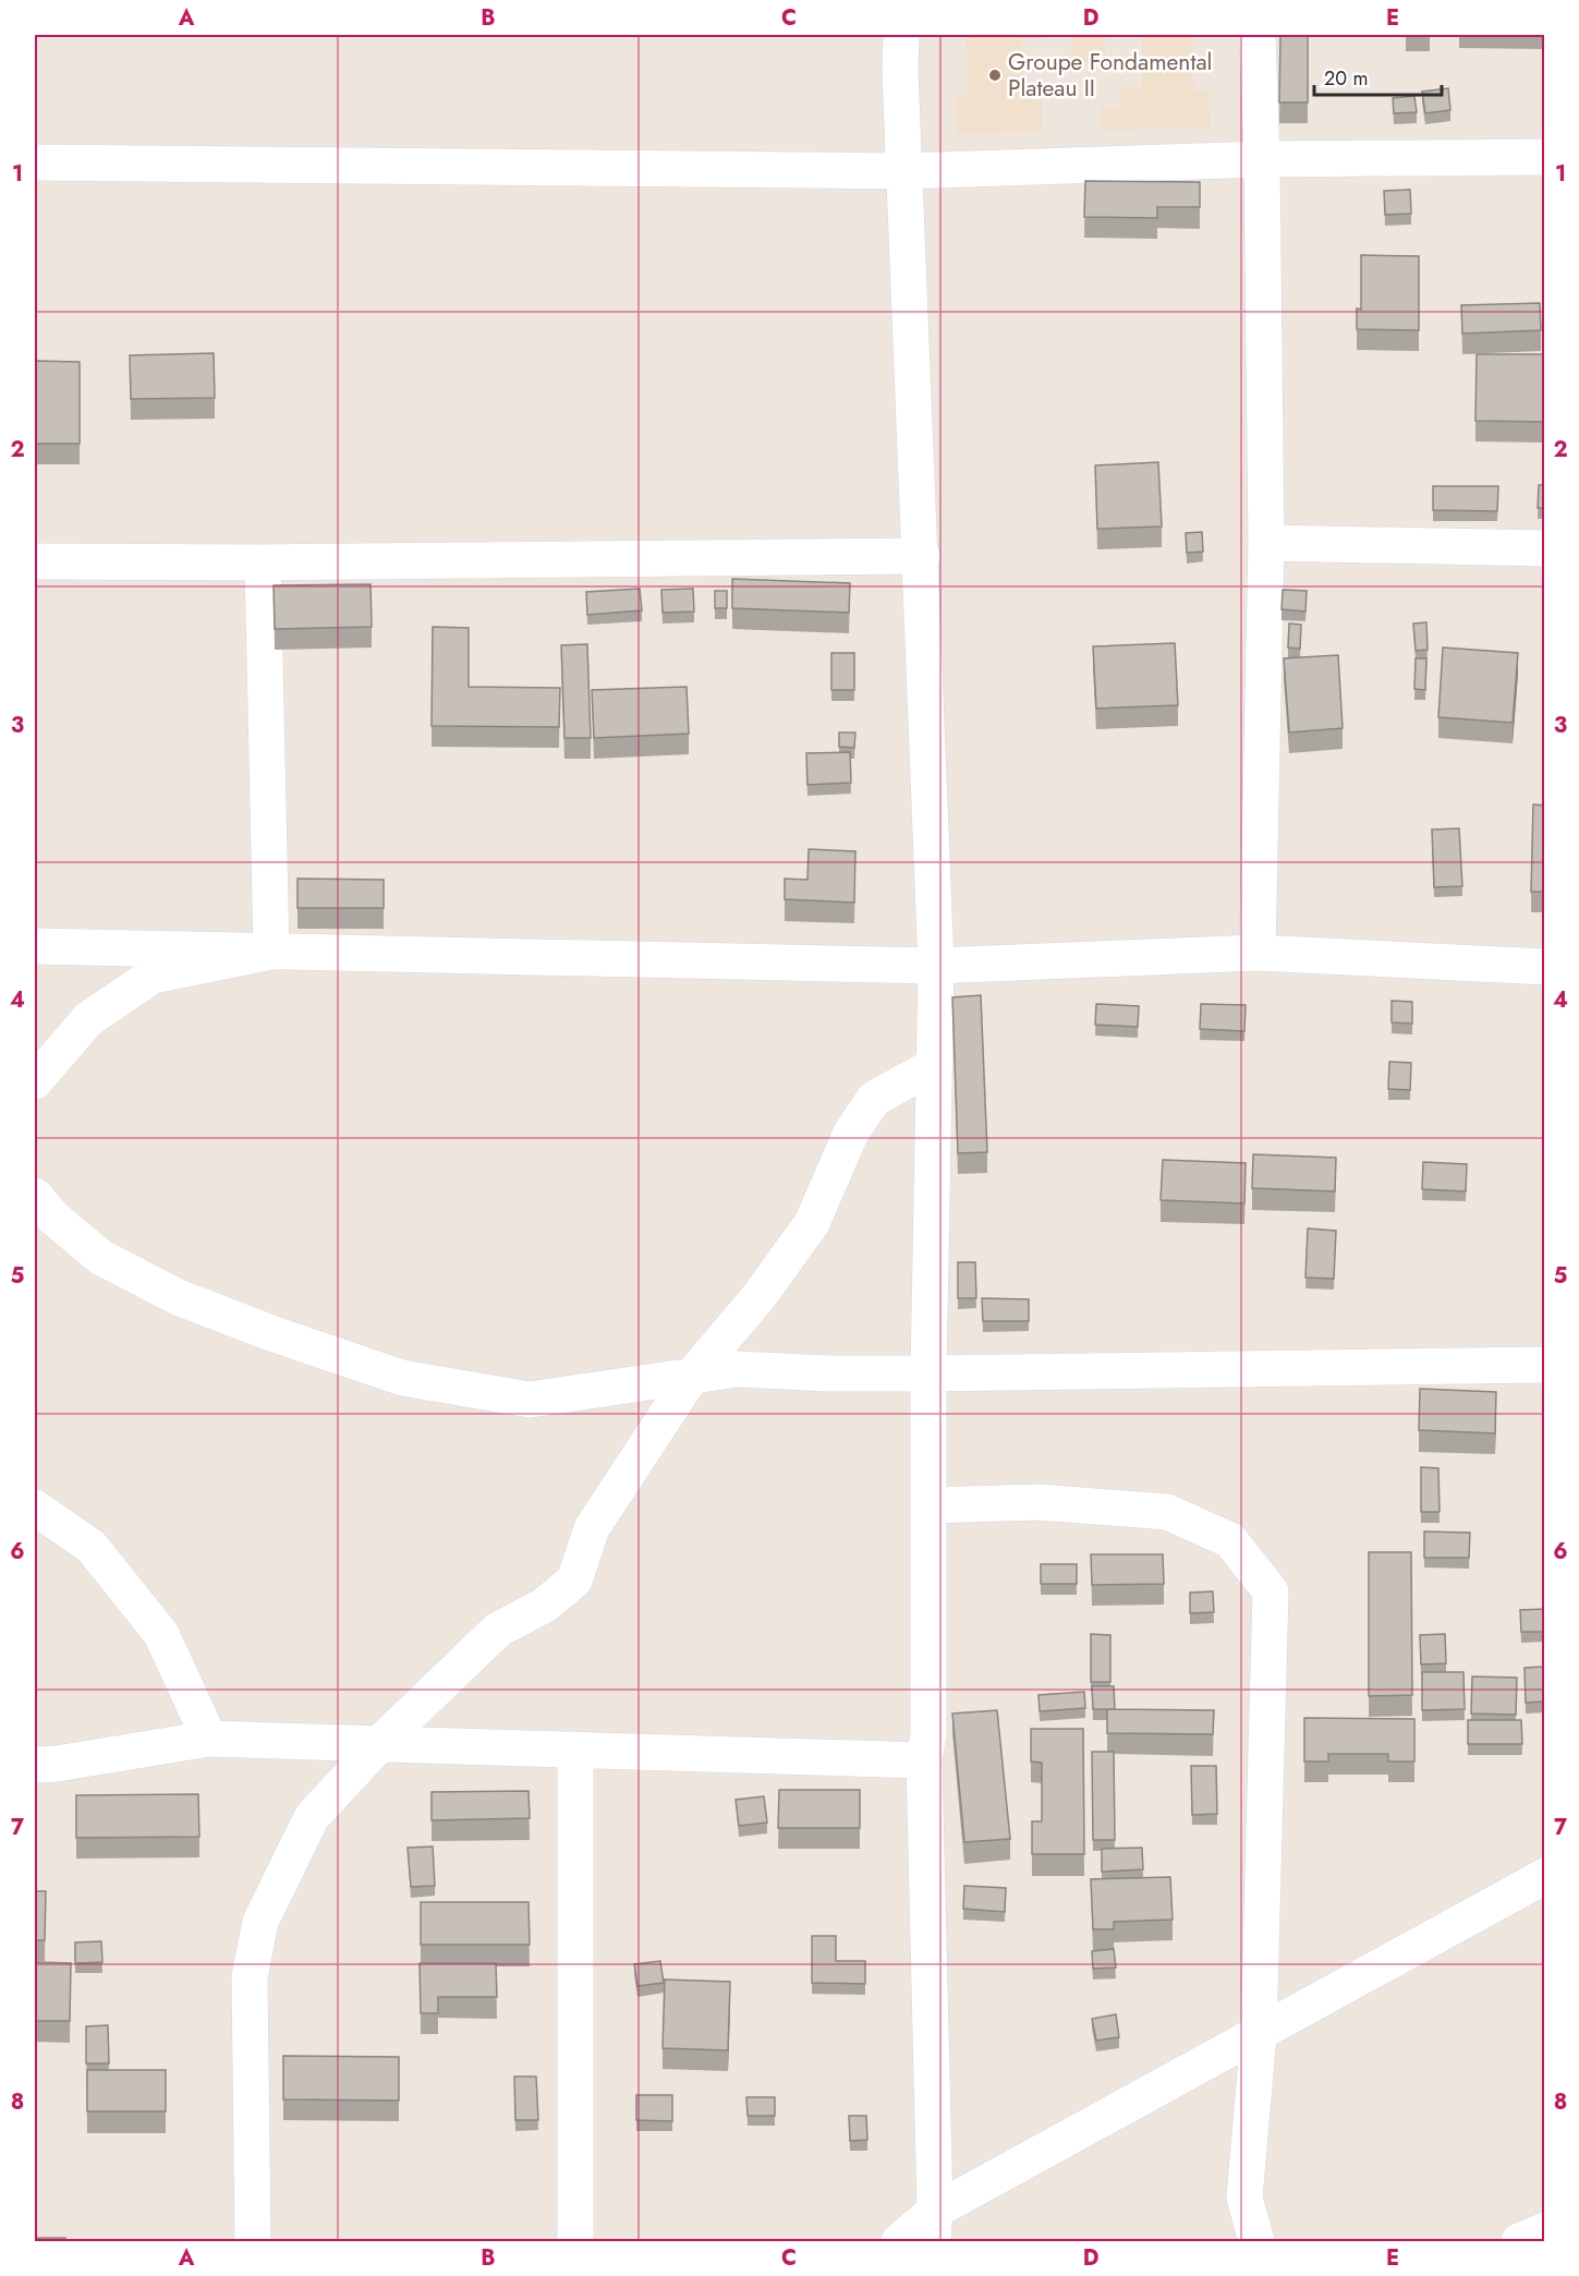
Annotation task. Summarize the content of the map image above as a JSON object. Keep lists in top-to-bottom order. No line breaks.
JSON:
{"places":["Groupe Fondamental Plateau II"],"scale_bar":"20 m","grid":{"columns":["A","B","C","D","E"],"rows":["1","2","3","4","5","6","7","8"]}}
